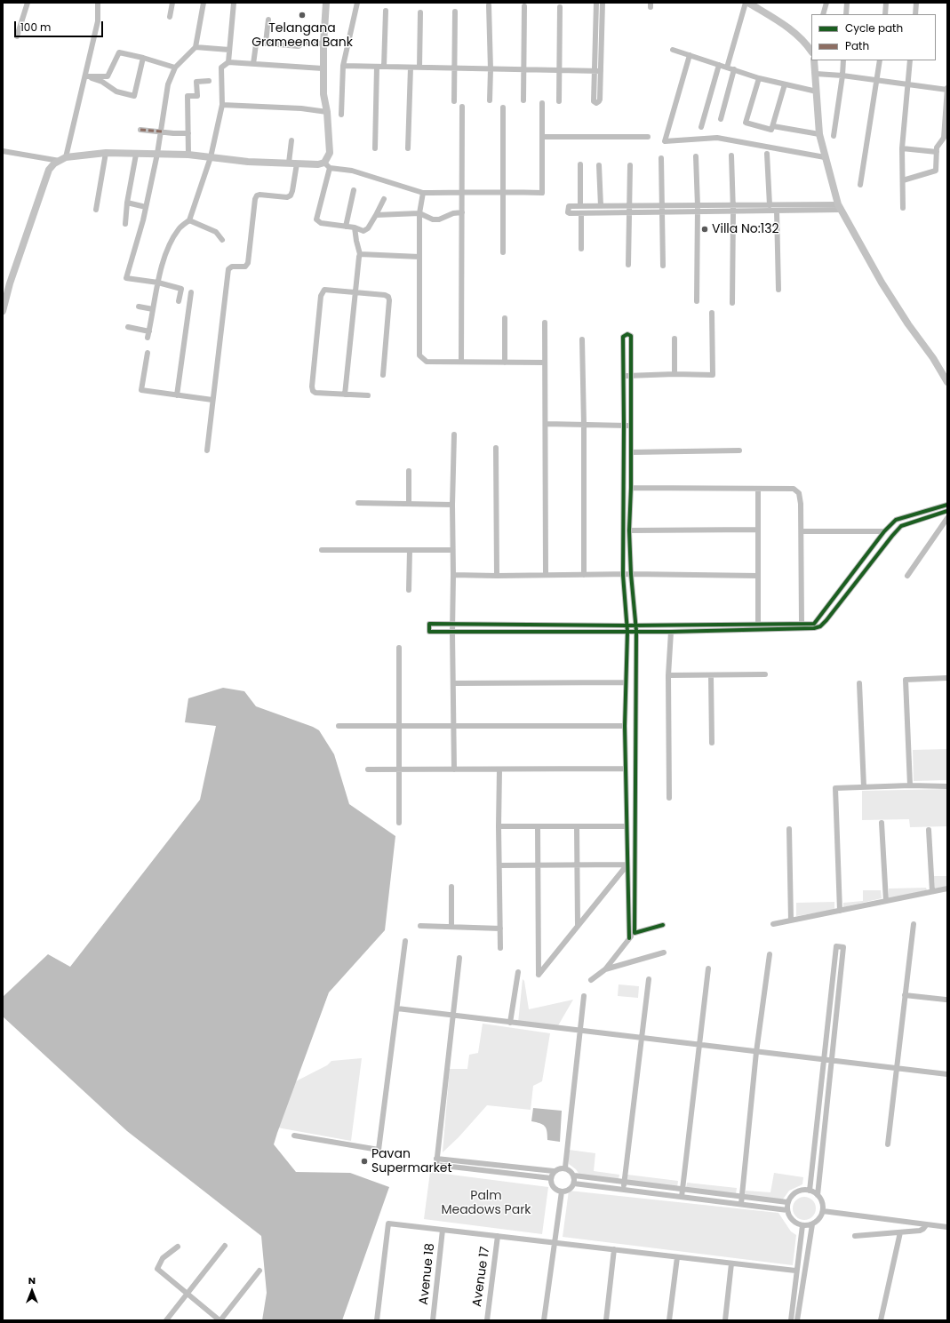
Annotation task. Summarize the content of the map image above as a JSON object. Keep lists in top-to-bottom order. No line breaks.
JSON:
{"streets":{"street":["Avenue 18","Avenue 17"]},"parks":["Palm Meadows Park"],"places":["Telangana Grameena Bank","Villa No:132","Pavan Supermarket"],"legend":["Cycle path","Path"],"scale_bar":"100 m","north":"top"}
